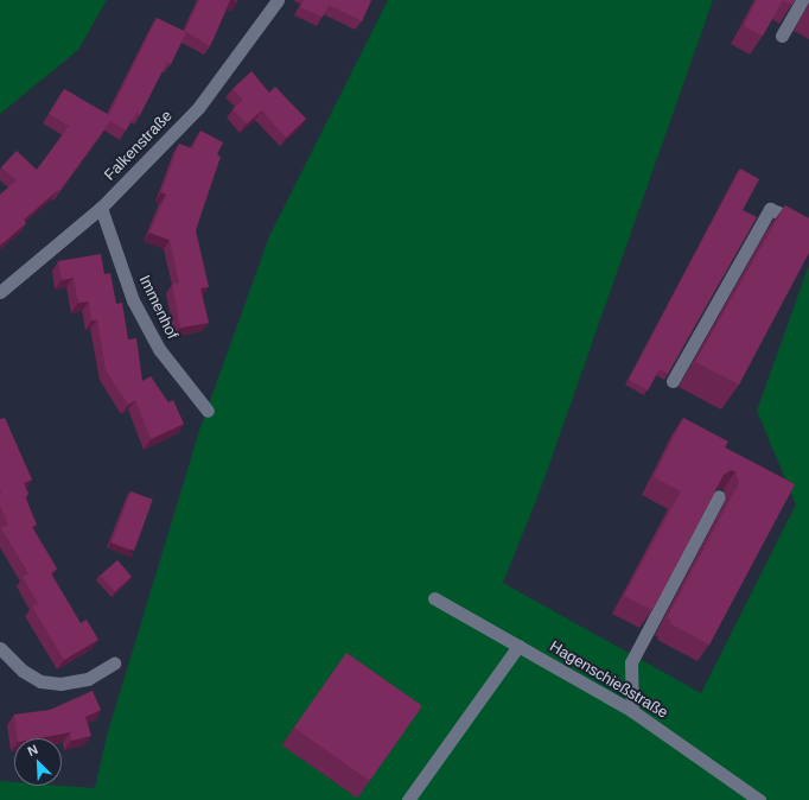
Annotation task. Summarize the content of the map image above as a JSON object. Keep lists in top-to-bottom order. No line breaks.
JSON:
{"streets":{"street":["Falkenstraße","Immenhof","Hagenschießstraße"]},"crossings":[["Falkenstraße","Immenhof"]],"north":"top left"}
